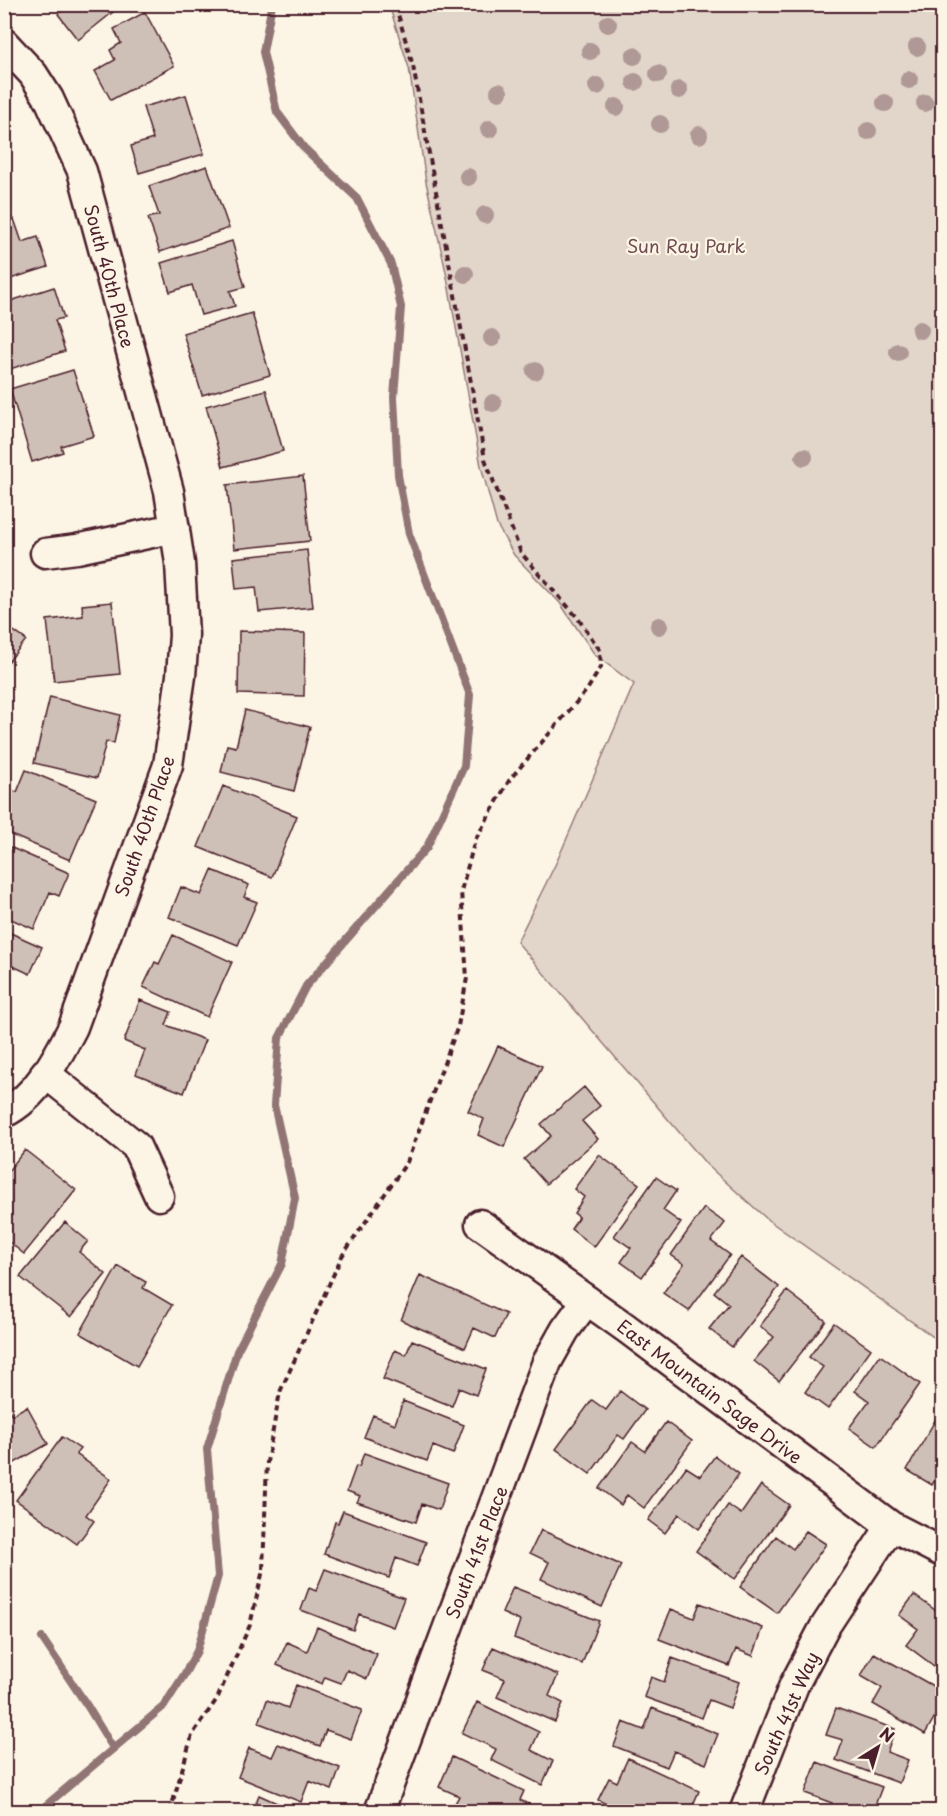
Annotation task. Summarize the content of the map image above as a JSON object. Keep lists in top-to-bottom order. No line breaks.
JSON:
{"streets":{"street":["South 40th Place","East Mountain Sage Drive","South 41st Place","South 41st Way"]},"crossings":[["East Mountain Sage Drive","South 41st Place"],["East Mountain Sage Drive","South 41st Way"]],"parks":["Sun Ray Park"],"north":"top right"}
